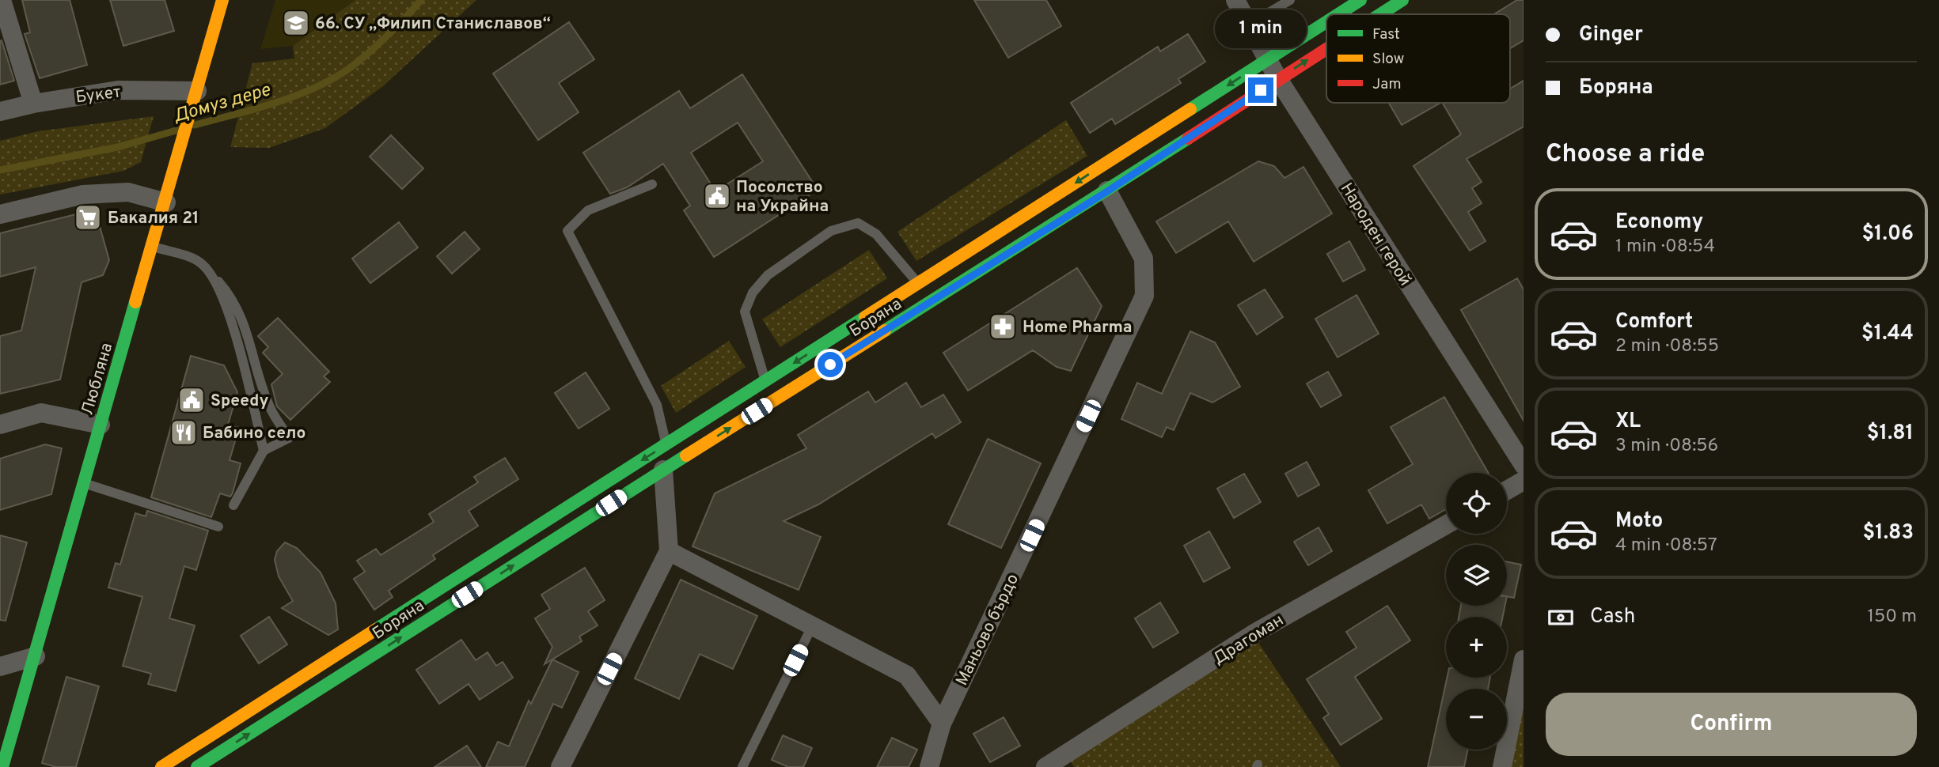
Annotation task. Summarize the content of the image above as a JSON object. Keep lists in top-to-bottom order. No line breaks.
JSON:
{"streets":{"street":["Букет","Народен герой","Боряна","Любляна","Маньово бърдо","Драгоман"]},"crossings":[["Букет","Любляна"],["Народен герой","Боряна"],["Боряна","Маньово бърдо"]],"water":["Домуз дере"],"places":{"school or university":["66. СУ „Филип Станиславов“"],"public building":["Посолство на Украйна","Speedy"],"supermarket":["Бакалия 21"],"pharmacy":["Home Pharma"],"restaurant":["Бабино село"]},"legend":["Fast","Slow","Jam"],"page":{"banner":["Ginger","Боряна"],"bubble":"1 min","heading":"Choose a ride","list":[{"name":"Economy","note":"1 min · 08:54","value":"$1.06"},{"name":"Comfort","note":"2 min · 08:55","value":"$1.44"},{"name":"XL","note":"3 min · 08:56","value":"$1.81"},{"name":"Moto","note":"4 min · 08:57","value":"$1.83"}],"map_buttons":["+","−"],"pay":["Cash","150 m"],"buttons":"Confirm"}}
